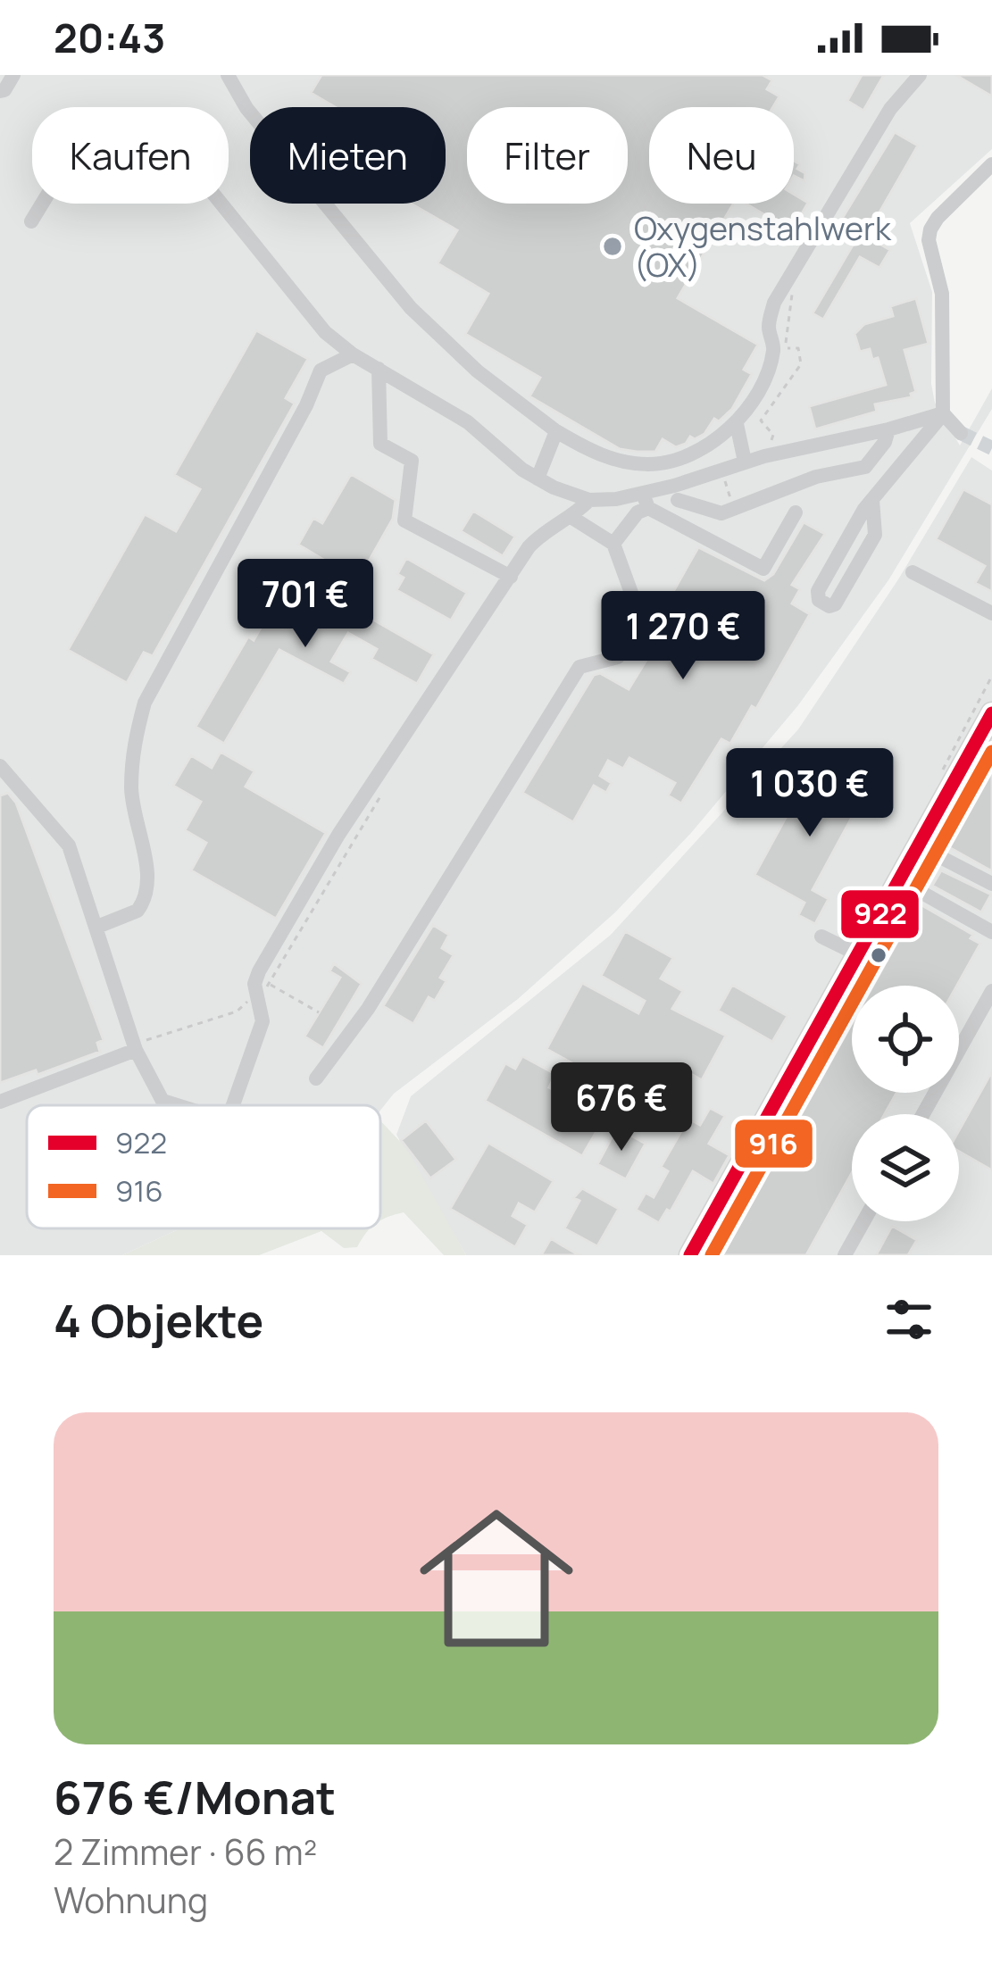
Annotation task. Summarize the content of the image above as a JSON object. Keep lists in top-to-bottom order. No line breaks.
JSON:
{"places":["Oxygenstahlwerk (OX)"],"lines":["transit line 922","transit line 916"],"legend":["922","916"],"page":{"status":"20:43","chip":["Kaufen","Mieten","Filter","Neu"],"price":["701 €","1 270 €","1 030 €","676 €"],"heading":"4 Objekte","list":[{"name":"676 €/Monat","note":"2 Zimmer · 66 m² · Wohnung"}]}}
